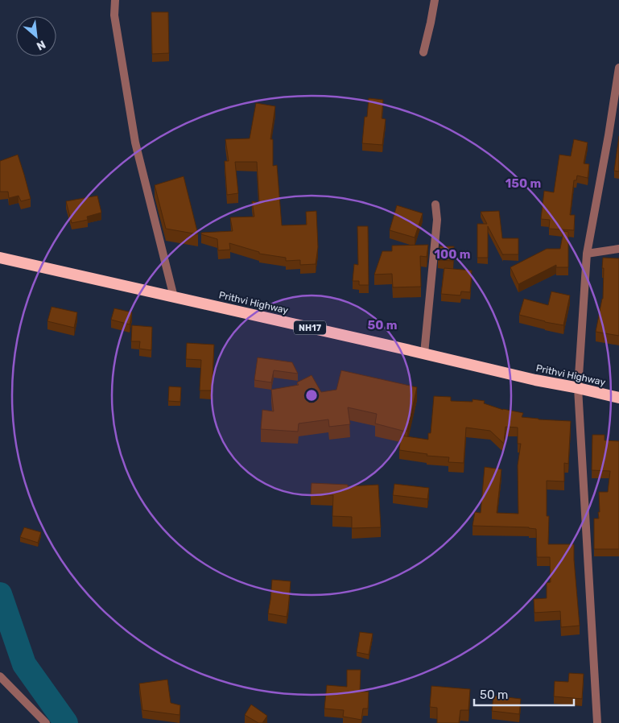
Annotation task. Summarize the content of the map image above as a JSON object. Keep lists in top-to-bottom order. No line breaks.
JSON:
{"streets":{"highway":["Prithvi Highway","NH17"]},"scale_bar":"50 m","north":"bottom right","rings":["150 m","100 m","50 m"]}
